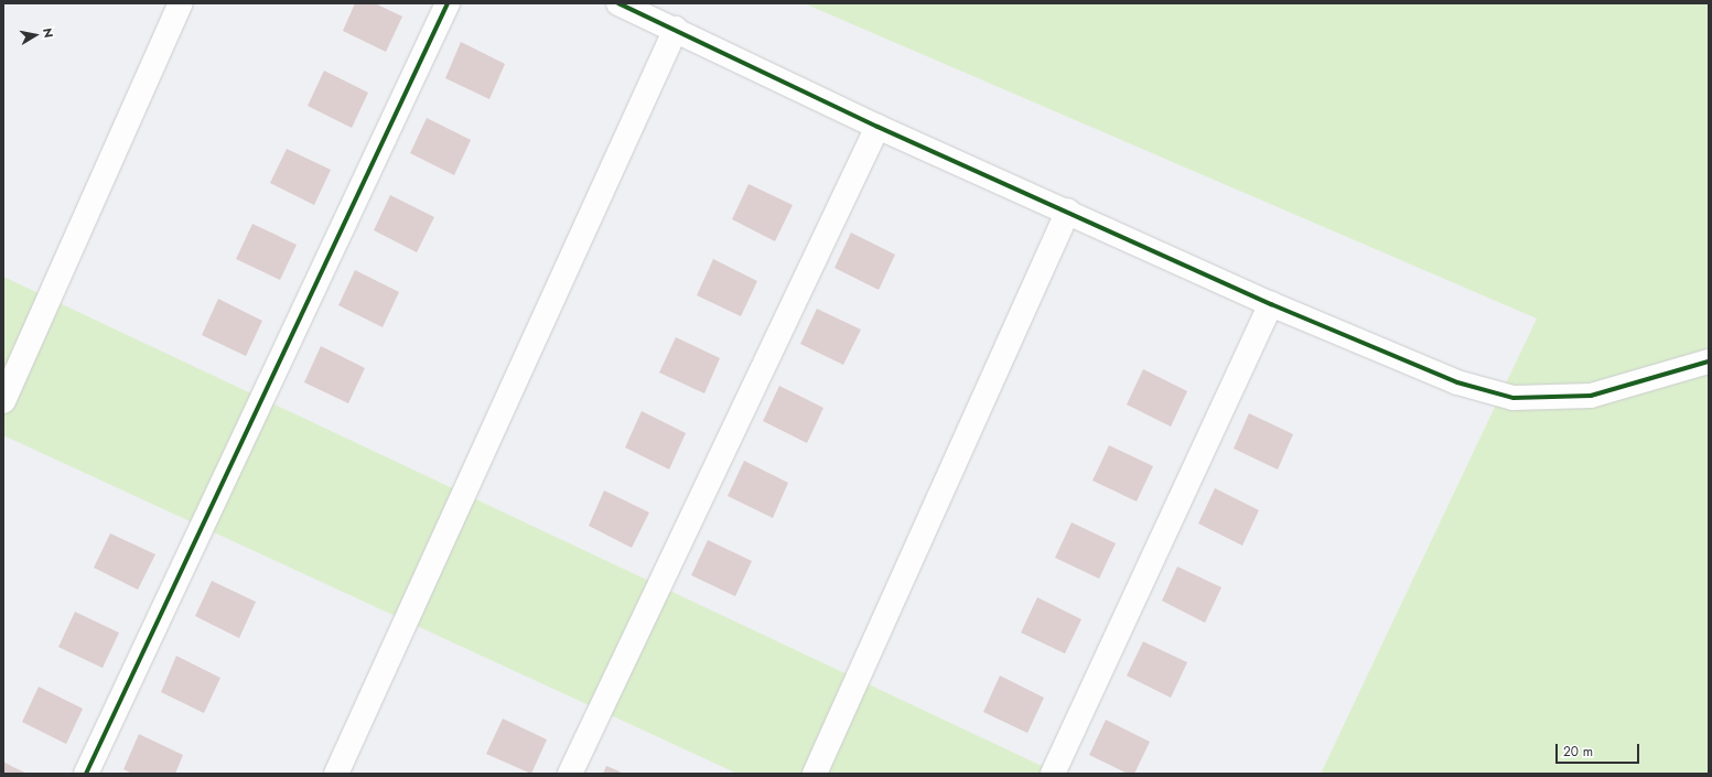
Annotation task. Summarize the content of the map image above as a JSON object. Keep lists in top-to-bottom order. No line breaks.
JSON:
{"scale_bar":"20 m","north":"right"}
